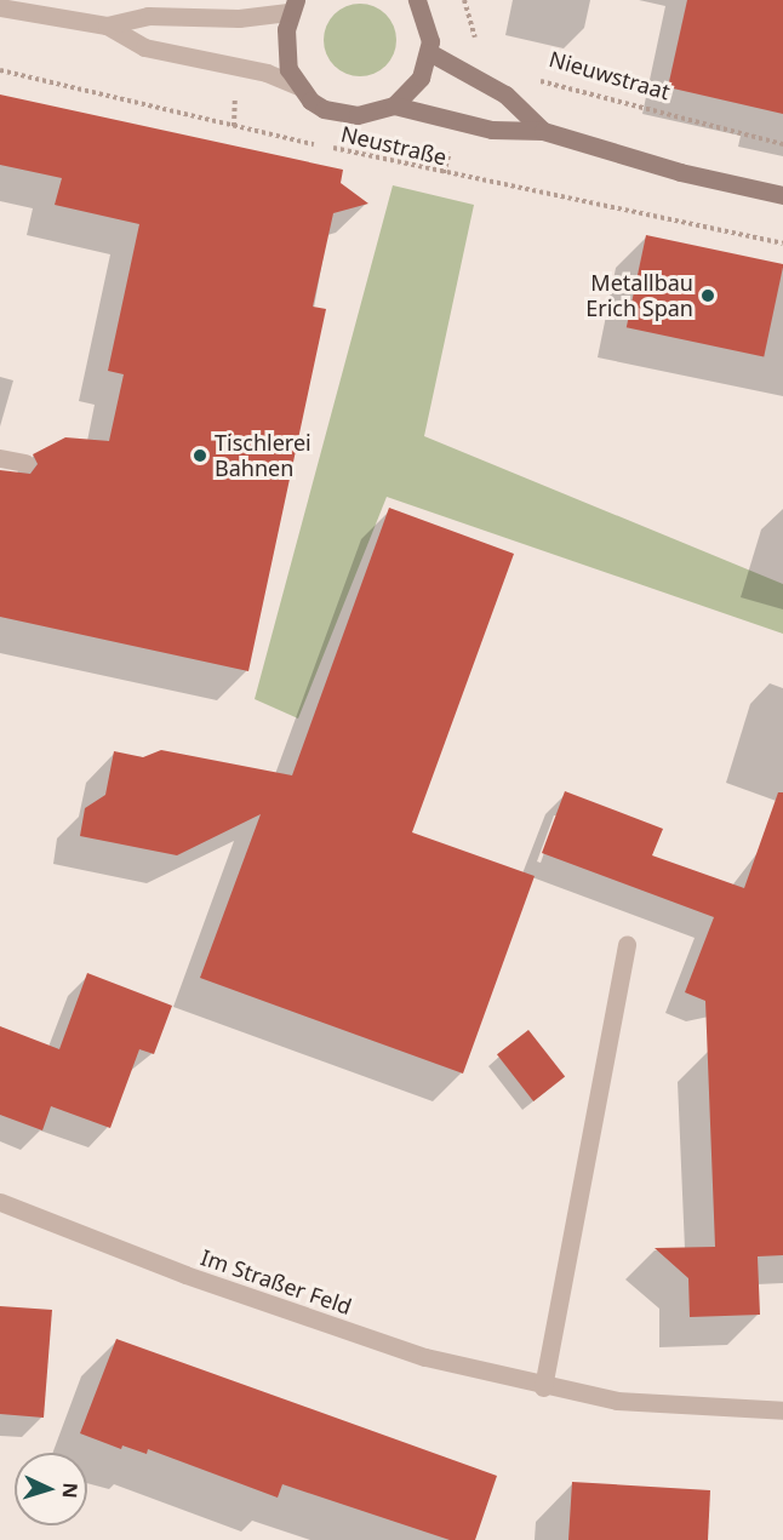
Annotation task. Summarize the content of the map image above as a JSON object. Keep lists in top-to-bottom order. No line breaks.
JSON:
{"streets":{"street":["Im Straßer Feld"],"path":["Nieuwstraat","Neustraße"]},"places":["Metallbau Erich Span","Tischlerei Bahnen"],"north":"right"}
